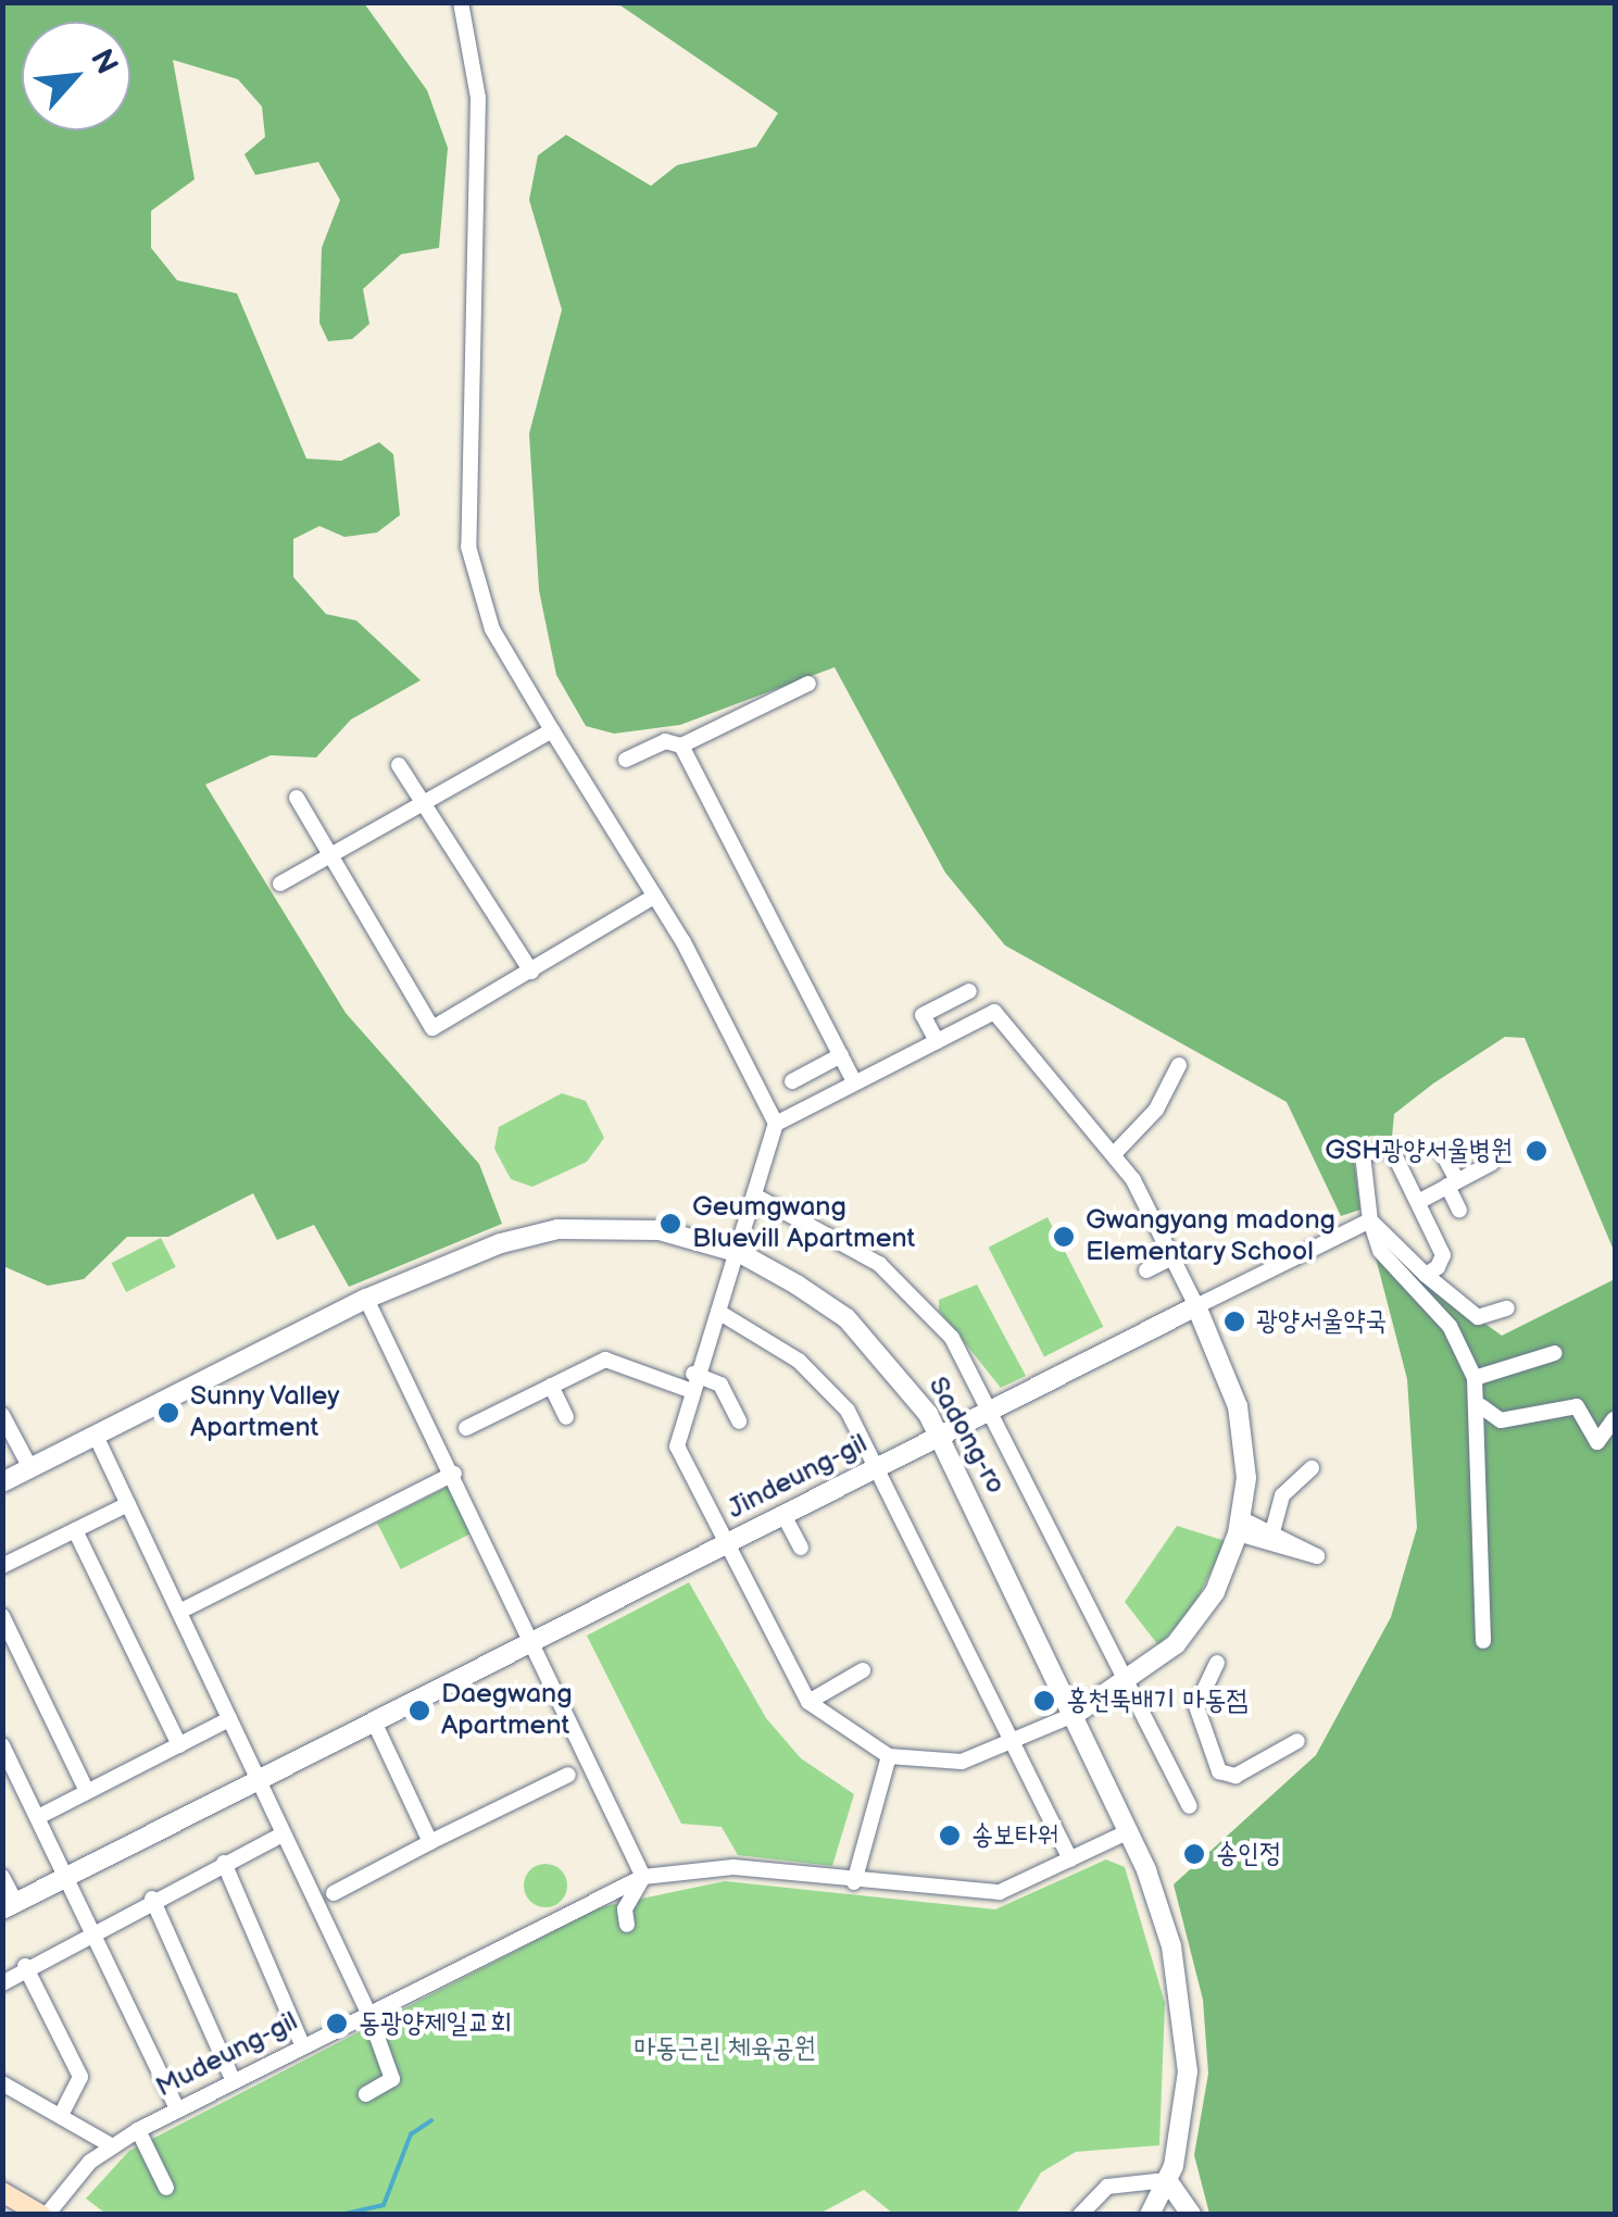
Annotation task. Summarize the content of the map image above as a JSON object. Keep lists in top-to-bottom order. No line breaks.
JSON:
{"streets":{"street":["Sadong-ro","Jindeung-gil","Mudeung-gil"]},"crossings":[["Sadong-ro","Jindeung-gil"]],"parks":["마동근린 체육공원"],"places":["GSH광양서울병원","Geumgwang Bluevill Apartment","Gwangyang madong Elementary School","광양서울약국","Sunny Valley Apartment","홍천뚝배기 마동점","Daegwang Apartment","송보타워","송인정","동광양제일교회"],"north":"top right"}
